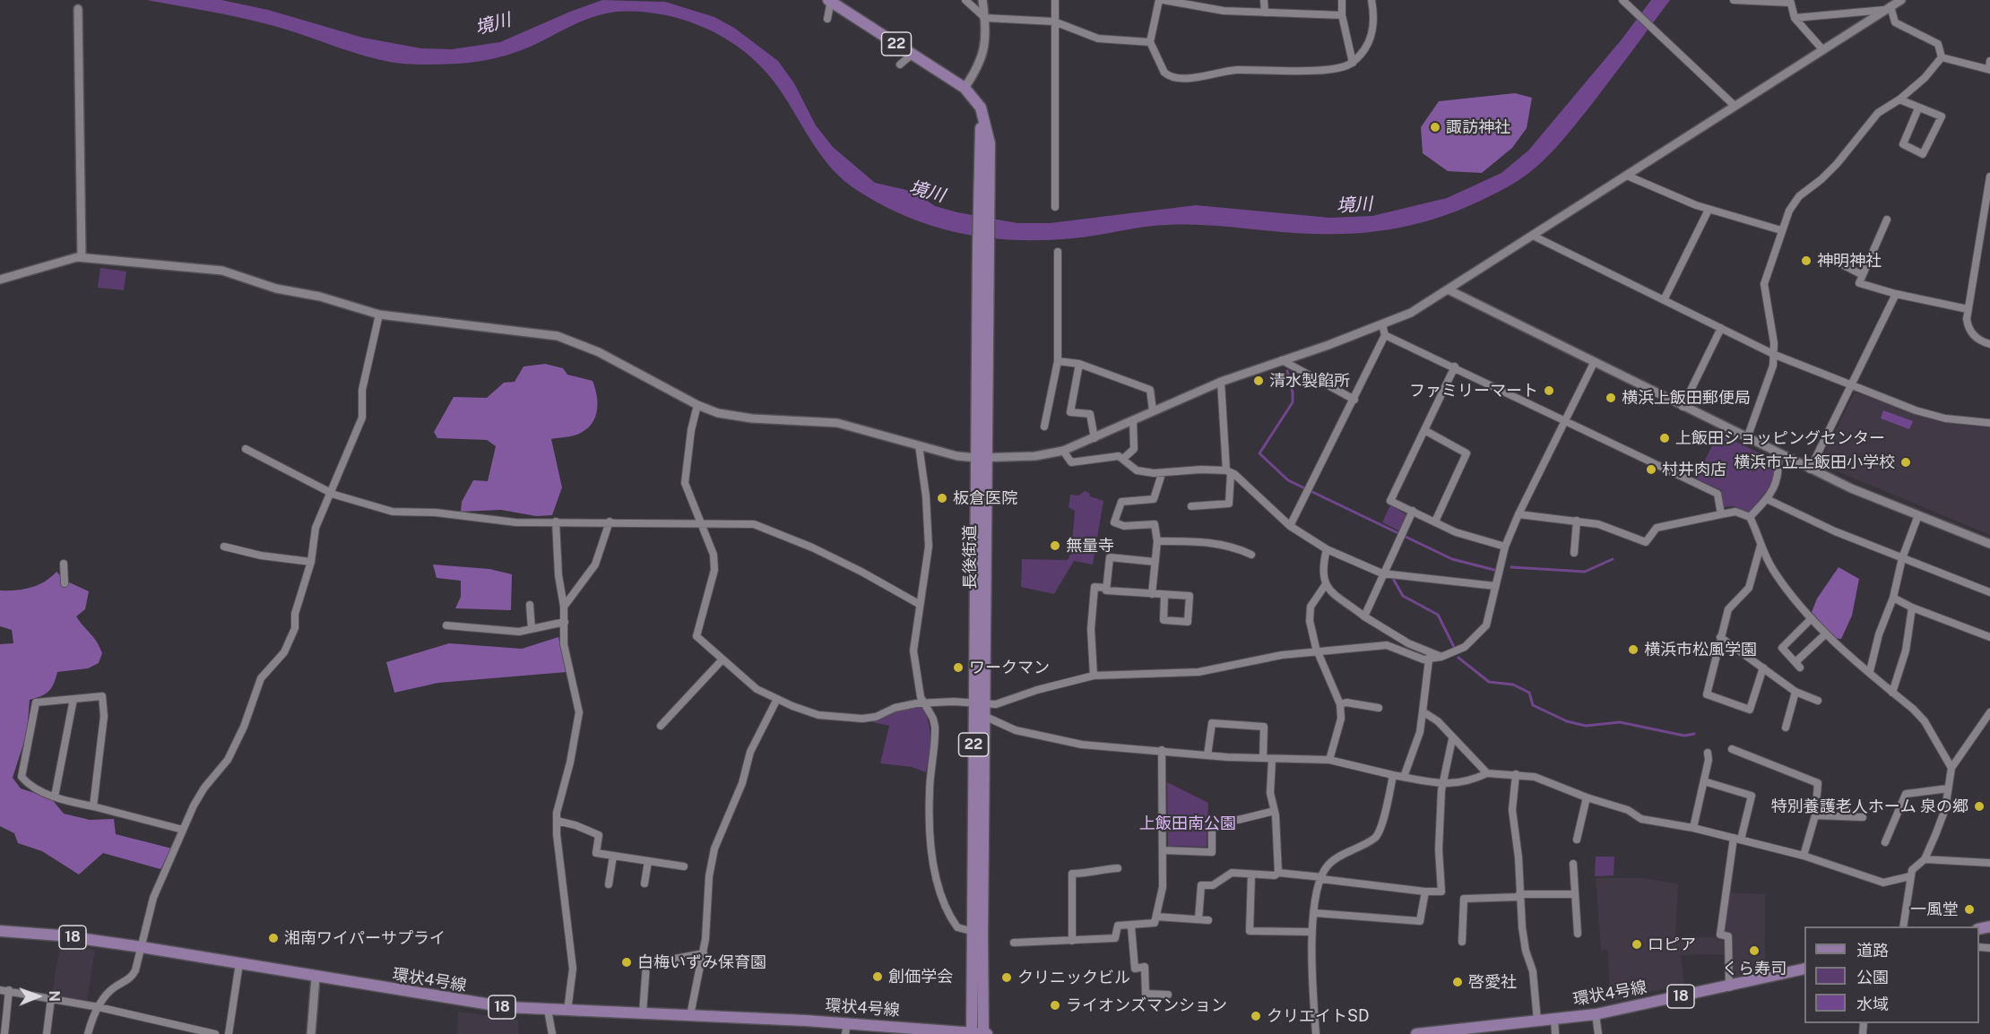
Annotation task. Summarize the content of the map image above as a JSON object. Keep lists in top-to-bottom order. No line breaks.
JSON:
{"streets":{"main road":["22","長後街道","18","環状4号線"]},"crossings":[["22","長後街道"],["長後街道","環状4号線"]],"water":["境川"],"parks":["上飯田南公園"],"places":["諏訪神社","神明神社","清水製餡所","ファミリーマート","横浜上飯田郵便局","上飯田ショッピングセンター","横浜市立上飯田小学校","村井肉店","板倉医院","無量寺","横浜市松風学園","ワークマン","特別養護老人ホーム 泉の郷","一風堂","湘南ワイパーサプライ","ロピア","くら寿司","白梅いずみ保育園","創価学会","クリニックビル","啓愛社","ライオンズマンション","クリエイトSD"],"legend":["道路","公園","水域"],"north":"right"}
